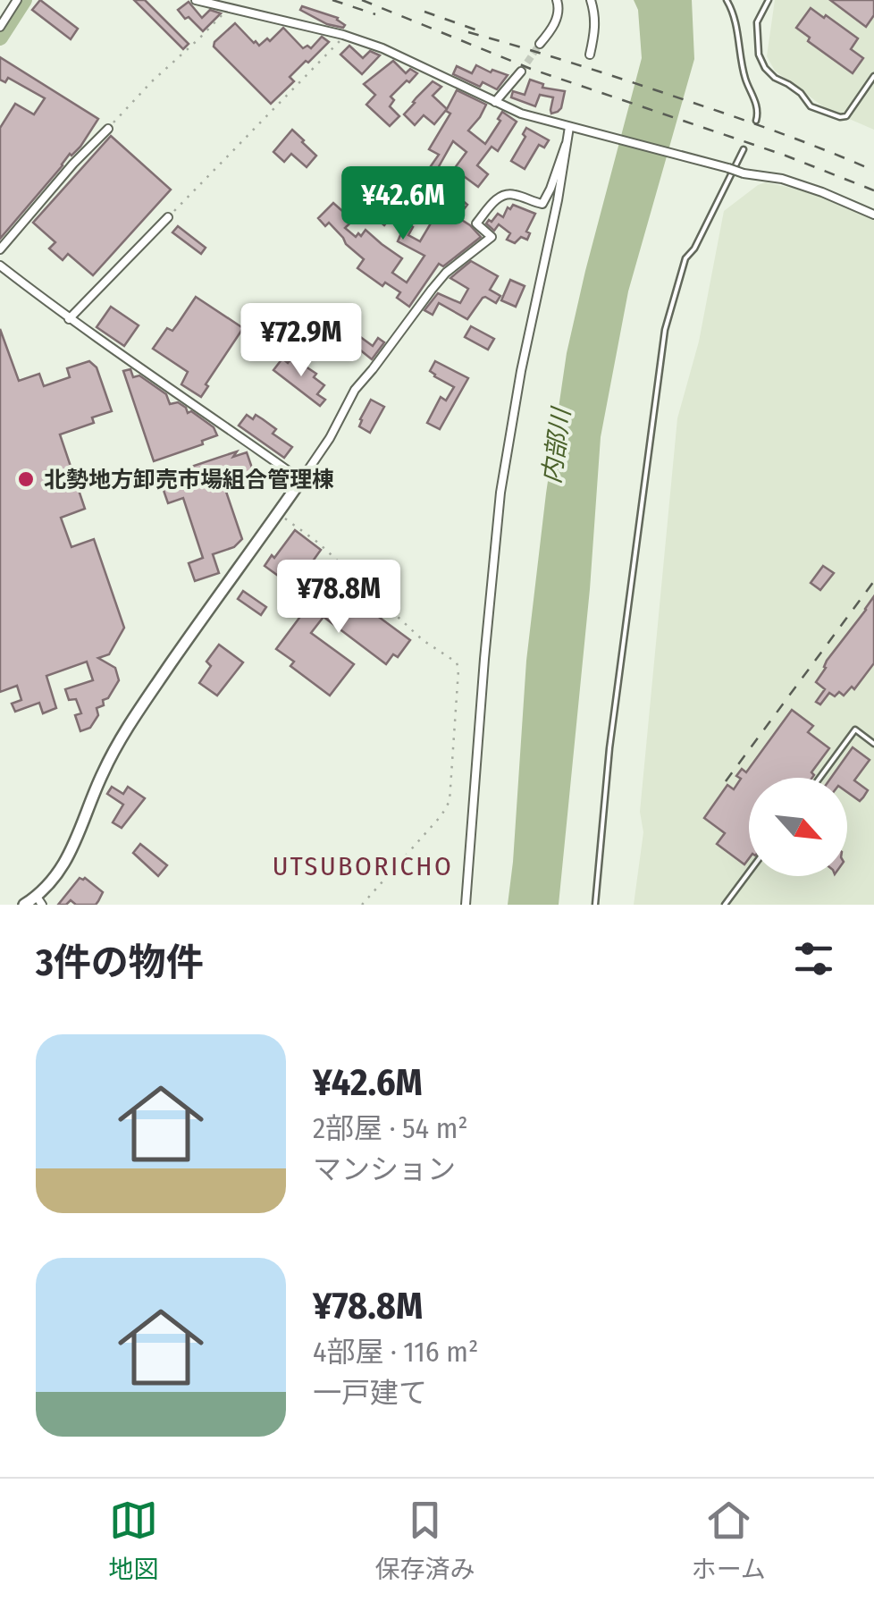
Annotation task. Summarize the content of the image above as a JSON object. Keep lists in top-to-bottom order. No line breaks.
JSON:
{"districts":["UTSUBORICHO"],"water":["内部川"],"places":["北勢地方卸売市場組合管理棟"],"north":"bottom right","page":{"price":["¥42.6M","¥72.9M","¥78.8M"],"heading":"3件の物件","list":[{"name":"¥42.6M","note":"2部屋 · 54 m² · マンション"},{"name":"¥78.8M","note":"4部屋 · 116 m² · 一戸建て"}],"tabs":["地図","保存済み","ホーム"]}}
